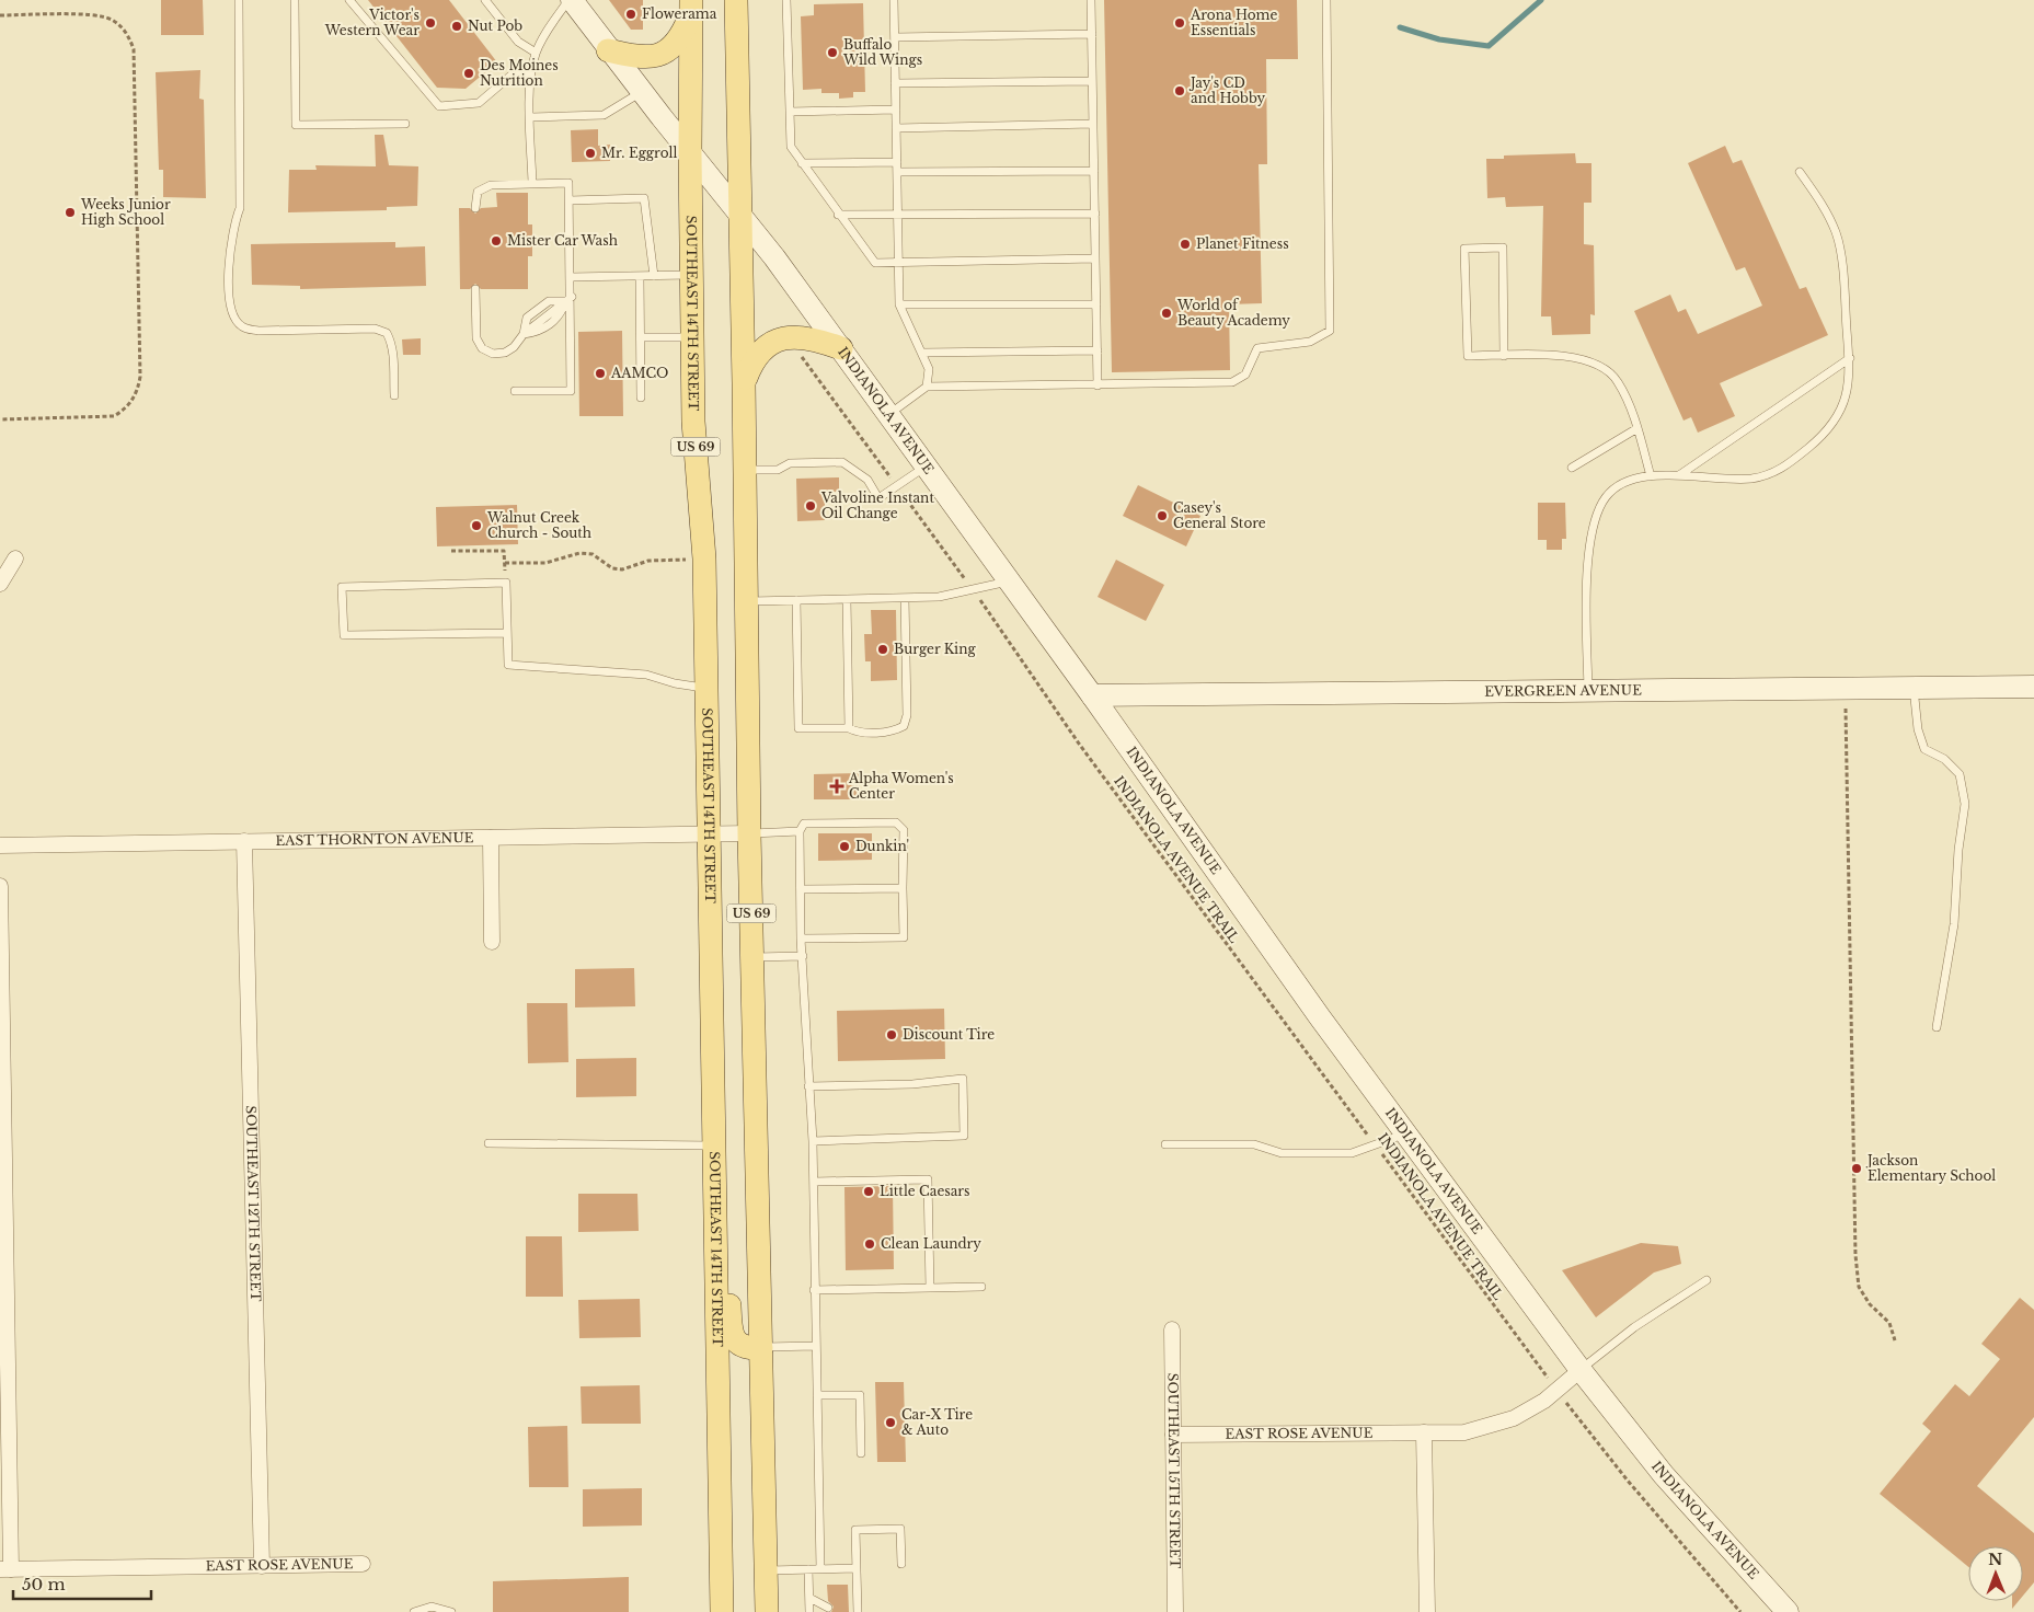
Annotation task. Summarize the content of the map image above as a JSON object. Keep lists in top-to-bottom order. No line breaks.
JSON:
{"streets":{"main road":["SOUTHEAST 14TH STREET","INDIANOLA AVENUE","US 69","EVERGREEN AVENUE"],"street":["EAST THORNTON AVENUE","SOUTHEAST 12TH STREET","EAST ROSE AVENUE","SOUTHEAST 15TH STREET"],"path":["INDIANOLA AVENUE TRAIL"]},"crossings":[["SOUTHEAST 14TH STREET","INDIANOLA AVENUE"],["SOUTHEAST 14TH STREET","EAST THORNTON AVENUE"],["INDIANOLA AVENUE","US 69"],["INDIANOLA AVENUE","EVERGREEN AVENUE"],["INDIANOLA AVENUE","EAST ROSE AVENUE"],["US 69","EAST THORNTON AVENUE"],["EAST THORNTON AVENUE","SOUTHEAST 12TH STREET"],["SOUTHEAST 12TH STREET","EAST ROSE AVENUE"],["EAST ROSE AVENUE","SOUTHEAST 15TH STREET"]],"places":{"other":["Flowerama","Victor's Western Wear","Arona Home Essentials","Nut Pob","Buffalo Wild Wings","Des Moines Nutrition","Jay's CD and Hobby","Mr. Eggroll","Weeks Junior High School","Mister Car Wash","Planet Fitness","World of Beauty Academy","AAMCO","Valvoline Instant Oil Change","Casey's General Store","Walnut Creek Church - South","Burger King","Dunkin'","Discount Tire","Jackson Elementary School","Little Caesars","Clean Laundry","Car-X Tire & Auto"],"health":["Alpha Women's Center"]},"scale_bar":"50 m","north":"top"}
